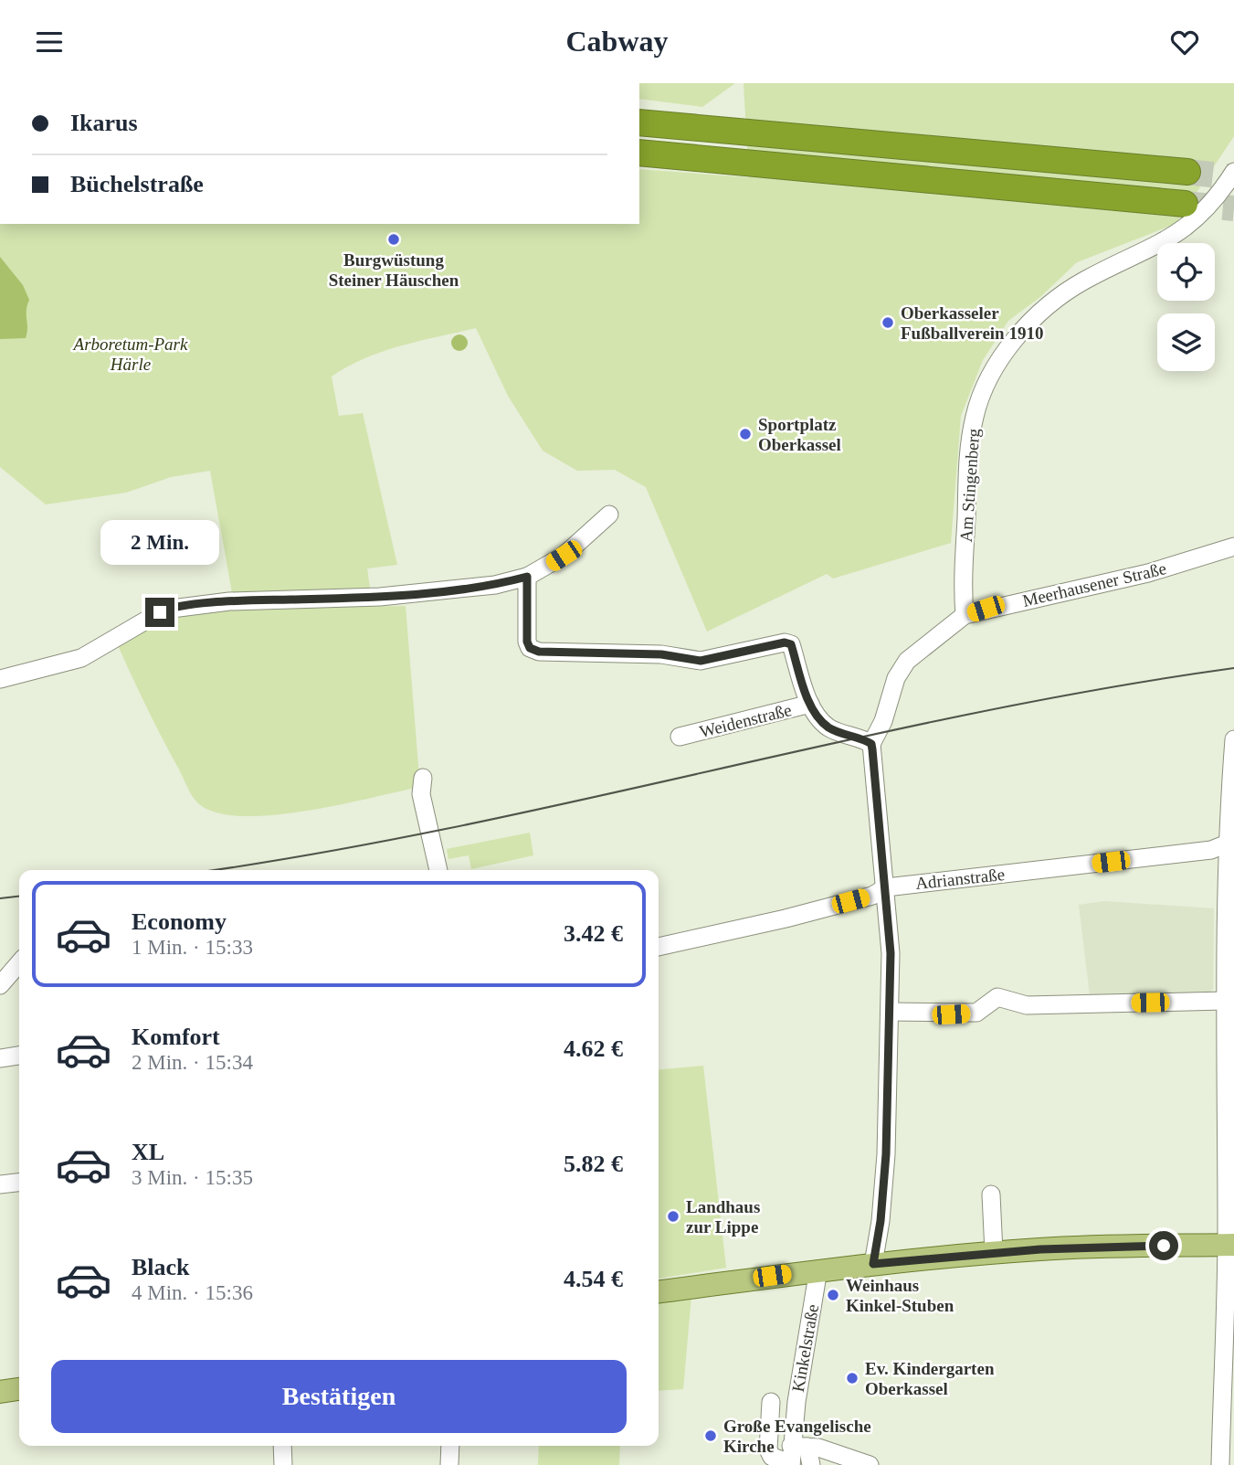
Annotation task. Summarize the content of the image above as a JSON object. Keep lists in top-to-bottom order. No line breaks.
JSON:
{"streets":{"street":["Am Stingenberg","Meerhausener Straße","Weidenstraße","Adrianstraße","Kinkelstraße"]},"crossings":[["Am Stingenberg","Meerhausener Straße"]],"parks":["Arboretum-Park Härle"],"places":["Burgwüstung Steiner Häuschen","Oberkasseler Fußballverein 1910","Sportplatz Oberkassel","Landhaus zur Lippe","Weinhaus Kinkel-Stuben","Ev. Kindergarten Oberkassel","Große Evangelische Kirche"],"page":{"header":"Cabway","banner":["Ikarus","Büchelstraße"],"bubble":"2 Min.","list":[{"name":"Economy","note":"1 Min. · 15:33","value":"3.42 €"},{"name":"Komfort","note":"2 Min. · 15:34","value":"4.62 €"},{"name":"XL","note":"3 Min. · 15:35","value":"5.82 €"},{"name":"Black","note":"4 Min. · 15:36","value":"4.54 €"}],"buttons":"Bestätigen"}}
